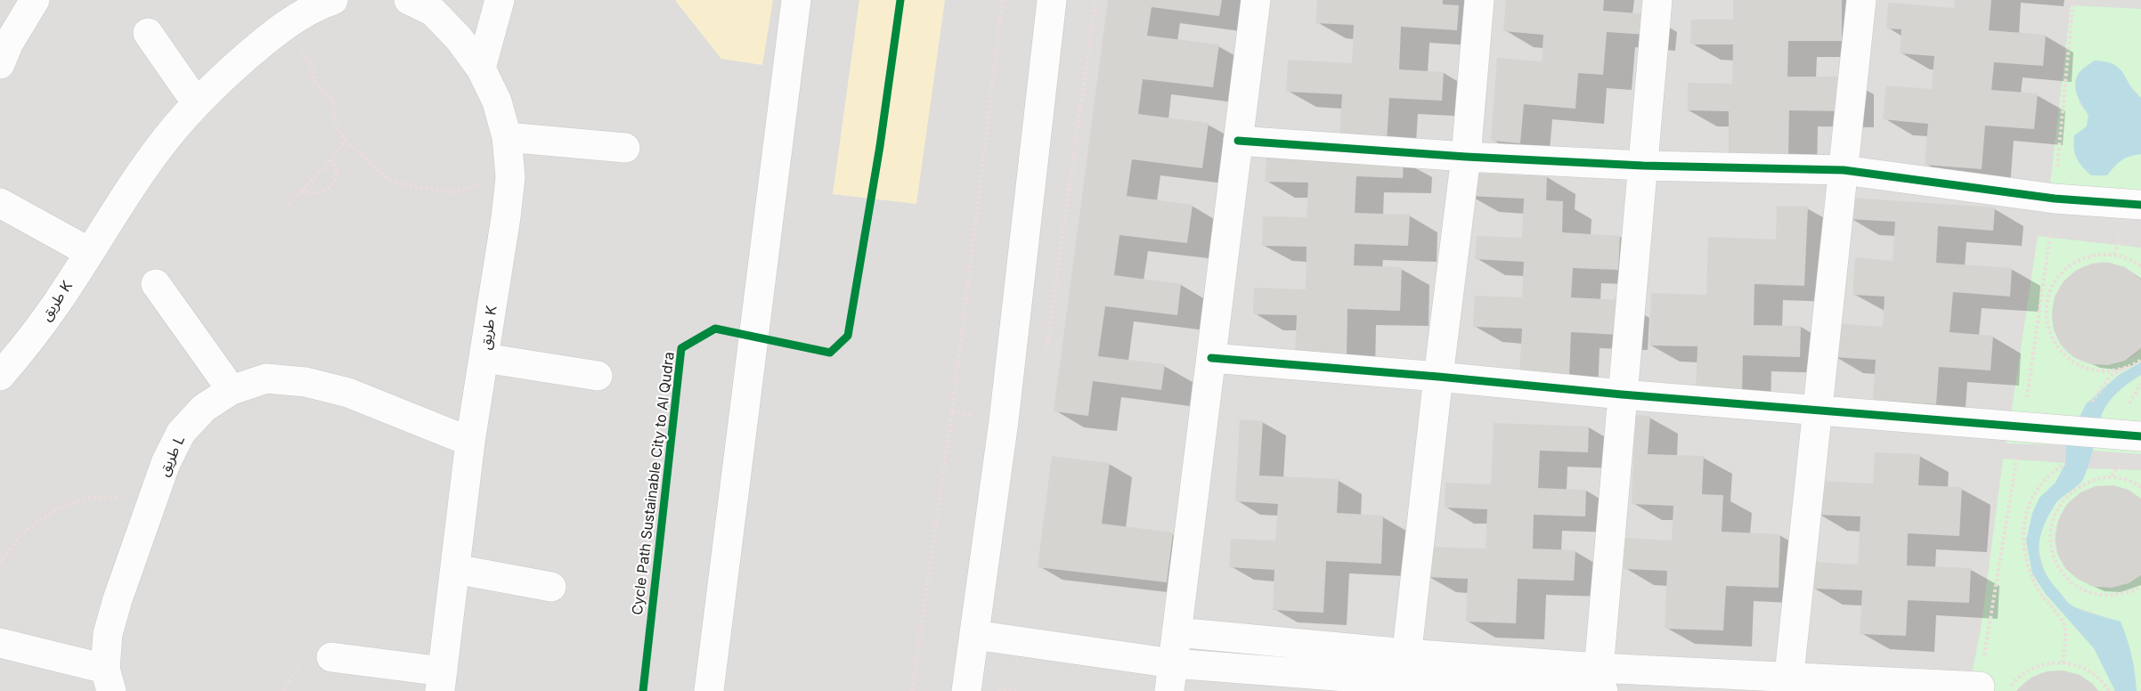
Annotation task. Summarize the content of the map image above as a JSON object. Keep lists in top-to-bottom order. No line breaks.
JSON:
{"streets":{"street":["طريق K","طريق L"],"cycle path":["Cycle Path Sustainable City to Al Qudra"]},"crossings":[["طريق K","طريق L"]]}
